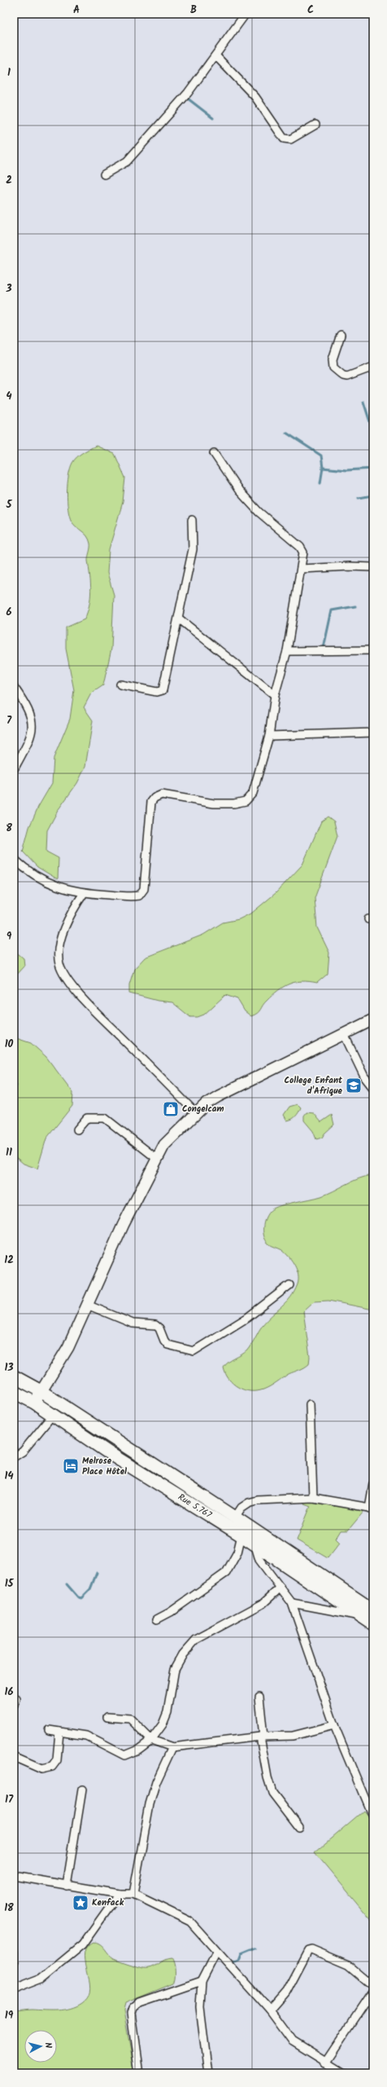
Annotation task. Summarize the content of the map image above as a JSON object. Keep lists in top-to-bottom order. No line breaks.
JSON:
{"streets":{"highway":["Rue 5.767"]},"places":{"school or university":["College Enfant d'Afrique"],"shop":["Congelcam"],"hotel":["Melrose Place Hôtel"],"place":["Kenfack"]},"north":"right","grid":{"columns":["A","B","C"],"rows":["1","2","3","4","5","6","7","8","9","10","11","12","13","14","15","16","17","18","19"]}}
